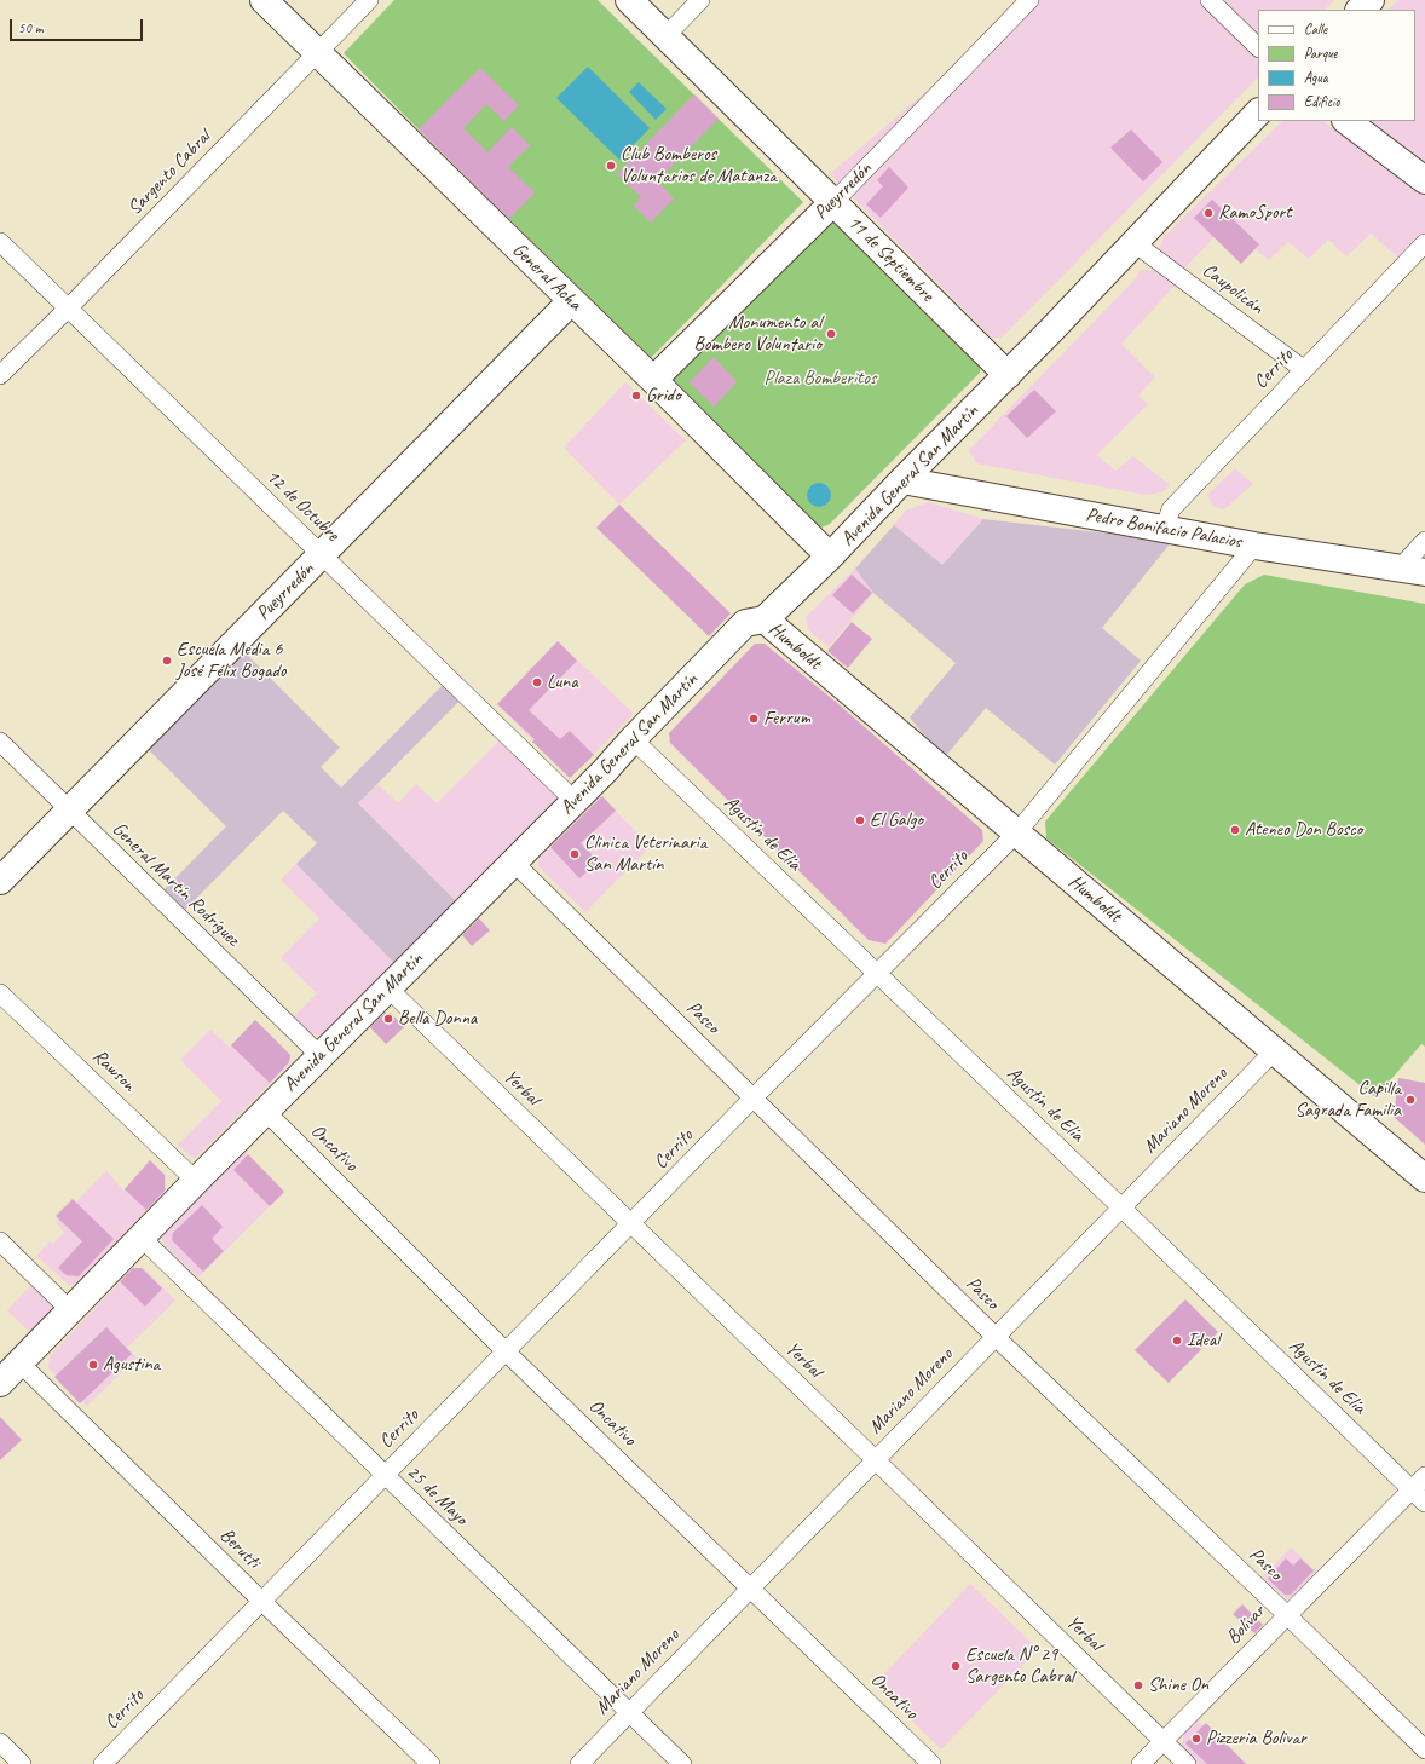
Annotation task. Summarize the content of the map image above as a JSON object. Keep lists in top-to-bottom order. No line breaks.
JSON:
{"streets":{"street":["Sargento Cabral","Pueyrredón","11 de Septiembre","General Acha","Caupolicán","Cerrito","Avenida General San Martín","12 de Octubre","Pedro Bonifacio Palacios","Humboldt","Agustín de Elía","General Martín Rodríguez","Pasco","Rawson","Yerbal","Mariano Moreno","Oncativo","25 de Mayo","Berutti","Bolívar"]},"crossings":[["Sargento Cabral","General Acha"],["Sargento Cabral","12 de Octubre"],["Pueyrredón","11 de Septiembre"],["Pueyrredón","General Acha"],["Pueyrredón","12 de Octubre"],["Pueyrredón","General Martín Rodríguez"],["11 de Septiembre","Avenida General San Martín"],["General Acha","Avenida General San Martín"],["Caupolicán","Cerrito"],["Caupolicán","Avenida General San Martín"],["Cerrito","Pedro Bonifacio Palacios"],["Cerrito","Humboldt"],["Cerrito","Agustín de Elía"],["Cerrito","Pasco"],["Cerrito","Yerbal"],["Cerrito","Oncativo"],["Cerrito","25 de Mayo"],["Cerrito","Berutti"],["Avenida General San Martín","12 de Octubre"],["Avenida General San Martín","Pedro Bonifacio Palacios"],["Avenida General San Martín","Humboldt"],["Avenida General San Martín","Agustín de Elía"],["Avenida General San Martín","General Martín Rodríguez"],["Avenida General San Martín","Pasco"],["Avenida General San Martín","Rawson"],["Avenida General San Martín","Yerbal"],["Avenida General San Martín","Oncativo"],["Avenida General San Martín","25 de Mayo"],["Avenida General San Martín","Berutti"],["Humboldt","Mariano Moreno"],["Agustín de Elía","Mariano Moreno"],["Agustín de Elía","Bolívar"],["Pasco","Mariano Moreno"],["Pasco","Bolívar"],["Yerbal","Mariano Moreno"],["Yerbal","Bolívar"],["Mariano Moreno","Oncativo"],["Mariano Moreno","25 de Mayo"]],"parks":["Plaza Bomberitos"],"places":["Club Bomberos Voluntarios de Matanza","RamoSport","Monumento al Bombero Voluntario","Grido","Escuela Media 6 José Félix Bogado","Luna","Ferrum","El Galgo","Ateneo Don Bosco","Clinica Veterinaria San Martín","Bella Donna","Capilla Sagrada Familia","Ideal","Agustina","Escuela N° 29 Sargento Cabral","Shine On","Pizzeria Bolivar"],"legend":["Calle","Parque","Agua","Edificio"],"scale_bar":"50 m"}
